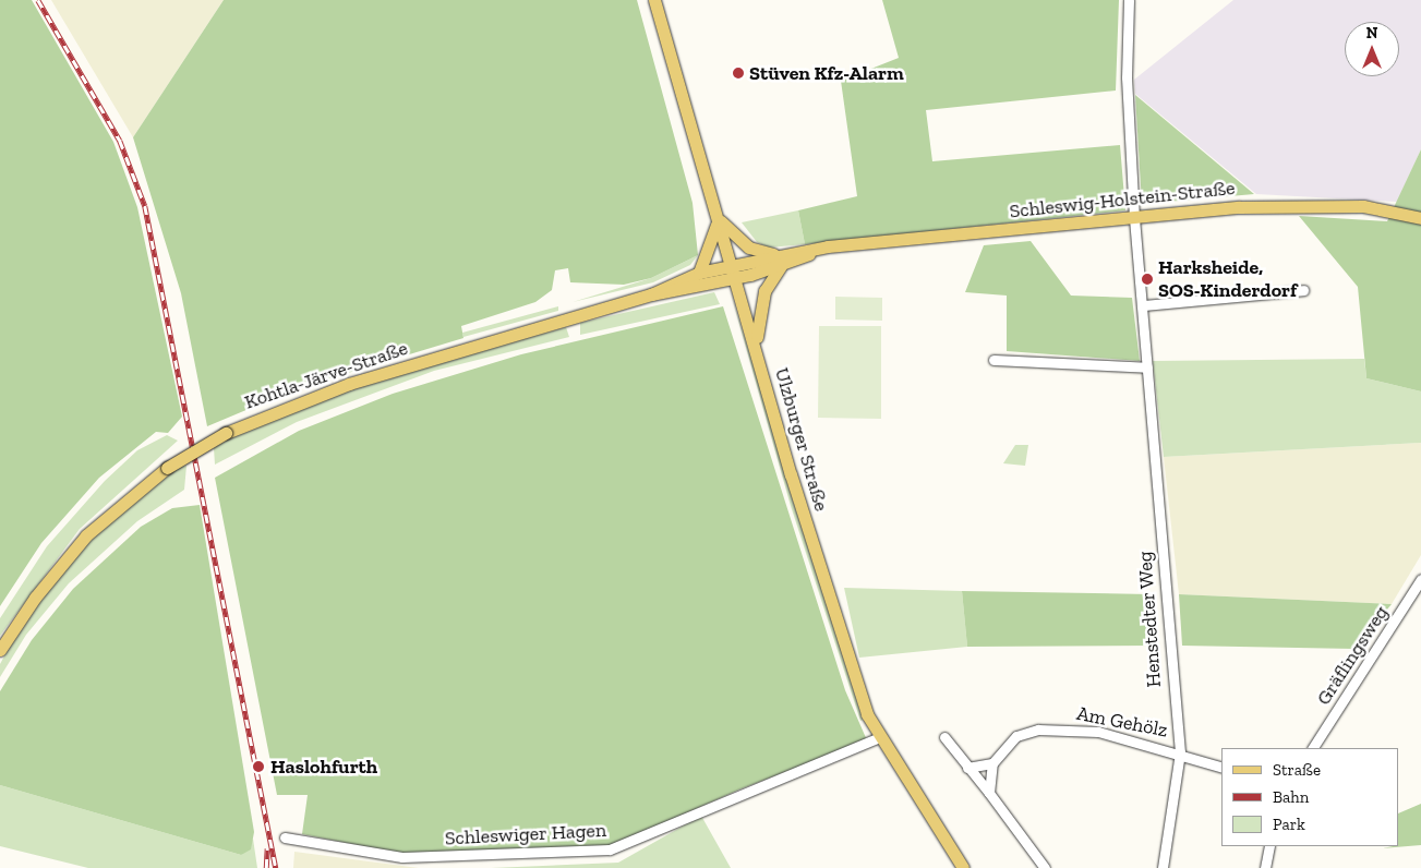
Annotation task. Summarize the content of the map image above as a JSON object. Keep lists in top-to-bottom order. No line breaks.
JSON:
{"streets":{"main road":["Schleswig-Holstein-Straße","Kohtla-Järve-Straße","Ulzburger Straße"],"street":["Henstedter Weg","Gräflingsweg","Am Gehölz","Schleswiger Hagen"]},"crossings":[["Schleswig-Holstein-Straße","Kohtla-Järve-Straße"],["Schleswig-Holstein-Straße","Ulzburger Straße"],["Schleswig-Holstein-Straße","Henstedter Weg"],["Kohtla-Järve-Straße","Ulzburger Straße"],["Ulzburger Straße","Schleswiger Hagen"],["Henstedter Weg","Am Gehölz"]],"places":["Stüven Kfz-Alarm","Harksheide, SOS-Kinderdorf","Haslohfurth"],"legend":["Straße","Bahn","Park"],"north":"top"}
